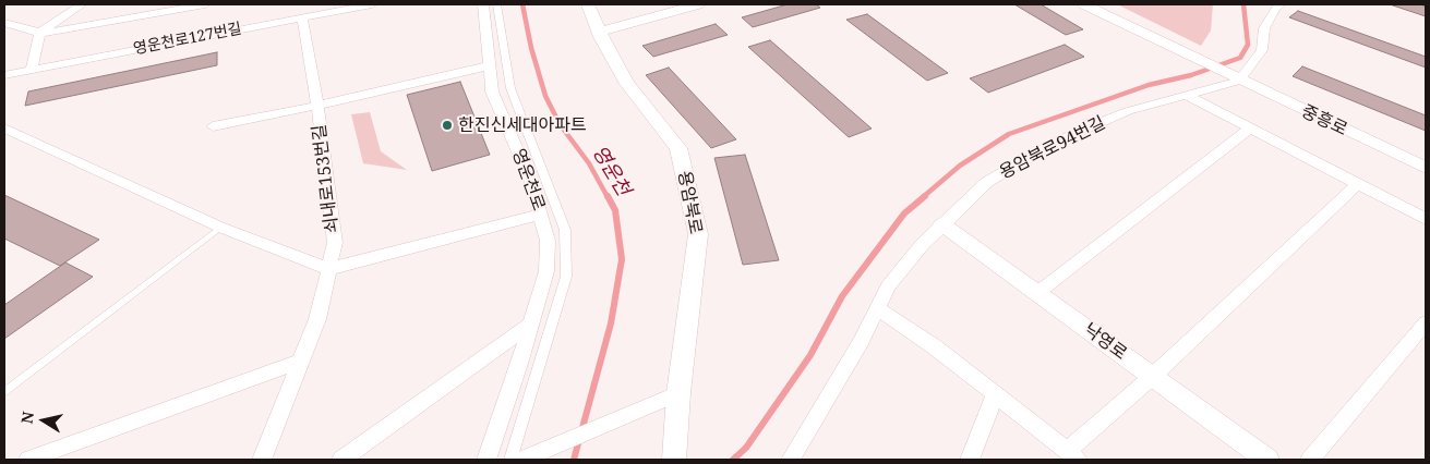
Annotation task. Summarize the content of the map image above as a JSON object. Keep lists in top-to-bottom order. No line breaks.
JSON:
{"streets":{"street":["영운천로127번길","중흥로","용암북로94번길","쇠내로153번길","영운천로","용암북로","낙영로"]},"crossings":[["영운천로127번길","쇠내로153번길"],["중흥로","용암북로94번길"],["용암북로94번길","낙영로"]],"water":["영운천"],"places":["한진신세대아파트"],"north":"left"}
